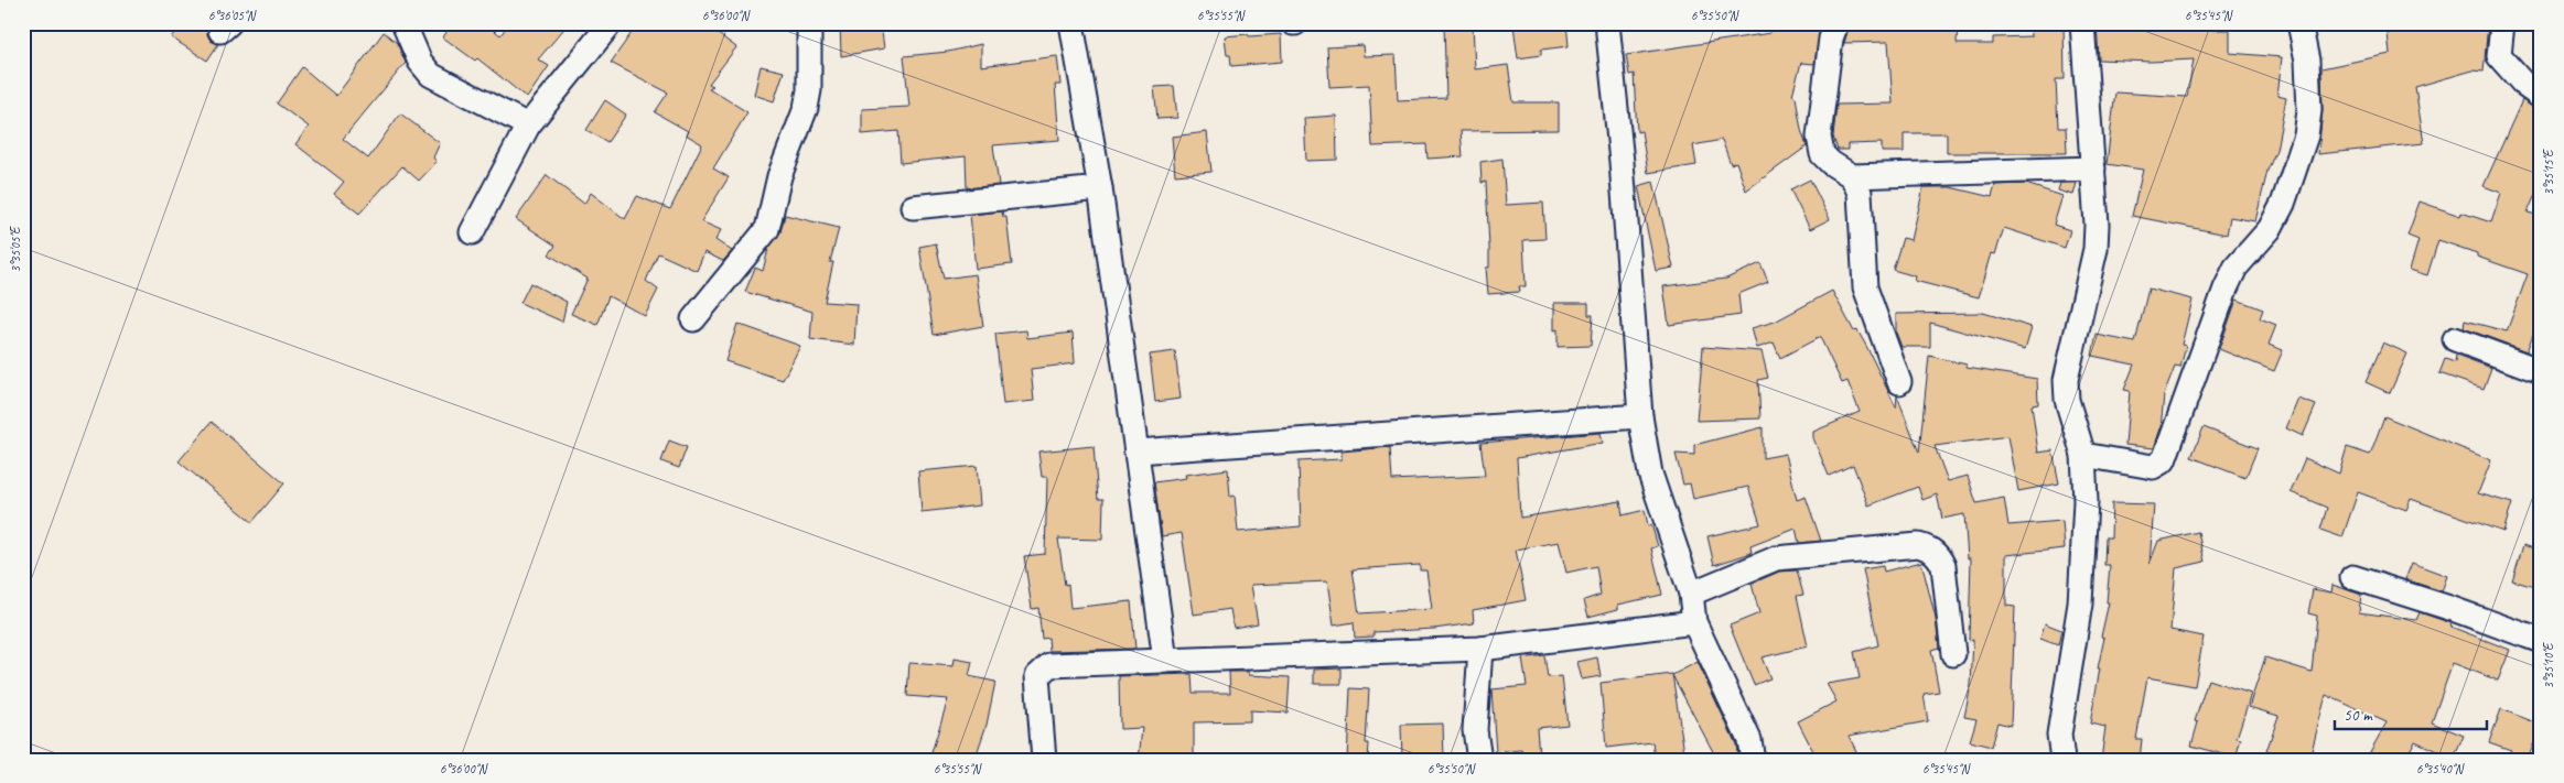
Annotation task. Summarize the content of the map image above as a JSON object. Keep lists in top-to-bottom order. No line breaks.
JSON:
{"scale_bar":"50 m","coordinates":["6°36'05\"N","6°36'00\"N","6°35'55\"N","6°35'50\"N","6°35'45\"N","3°35'15\"E","3°35'05\"E","3°35'10\"E","6°35'40\"N"]}
